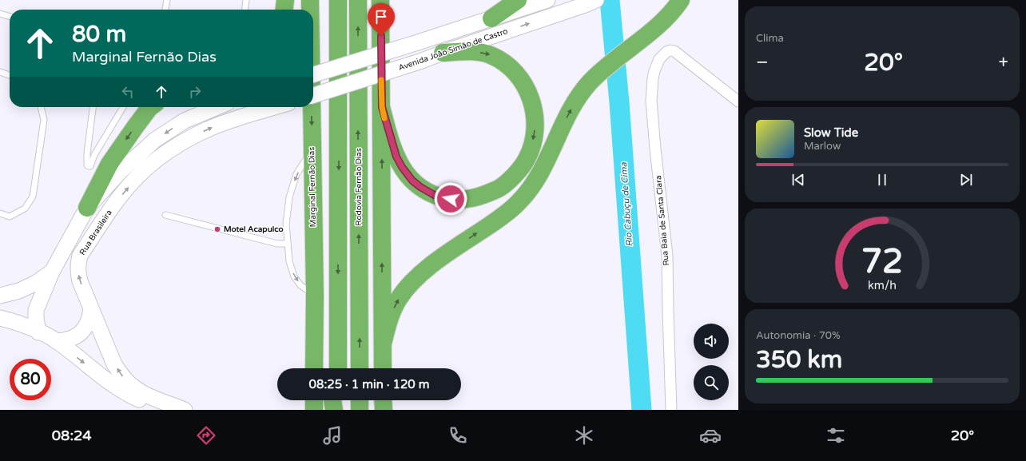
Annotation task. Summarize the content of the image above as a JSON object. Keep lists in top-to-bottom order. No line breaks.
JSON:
{"streets":{"highway":["Marginal Fernão Dias","Rodovia Fernão Dias"],"main road":["Avenida João Simão de Castro","Rua Brasileira"],"street":["Rua Baia de Santa Clara"]},"water":["Rio Cabuçu de Cima"],"places":["Motel Acapulco"],"page":{"tile":["Clima",["Autonomia · 70%","350 km"]],"turn":["80 m","Marginal Fernão Dias"],"heat":["−","20°","+"],"song":["Slow Tide","Marlow"],"limit":"80","trip":"08:25 · 1 min · 120 m","tabs":["08:24","20°"],"gauge":["72","km/h"]}}
